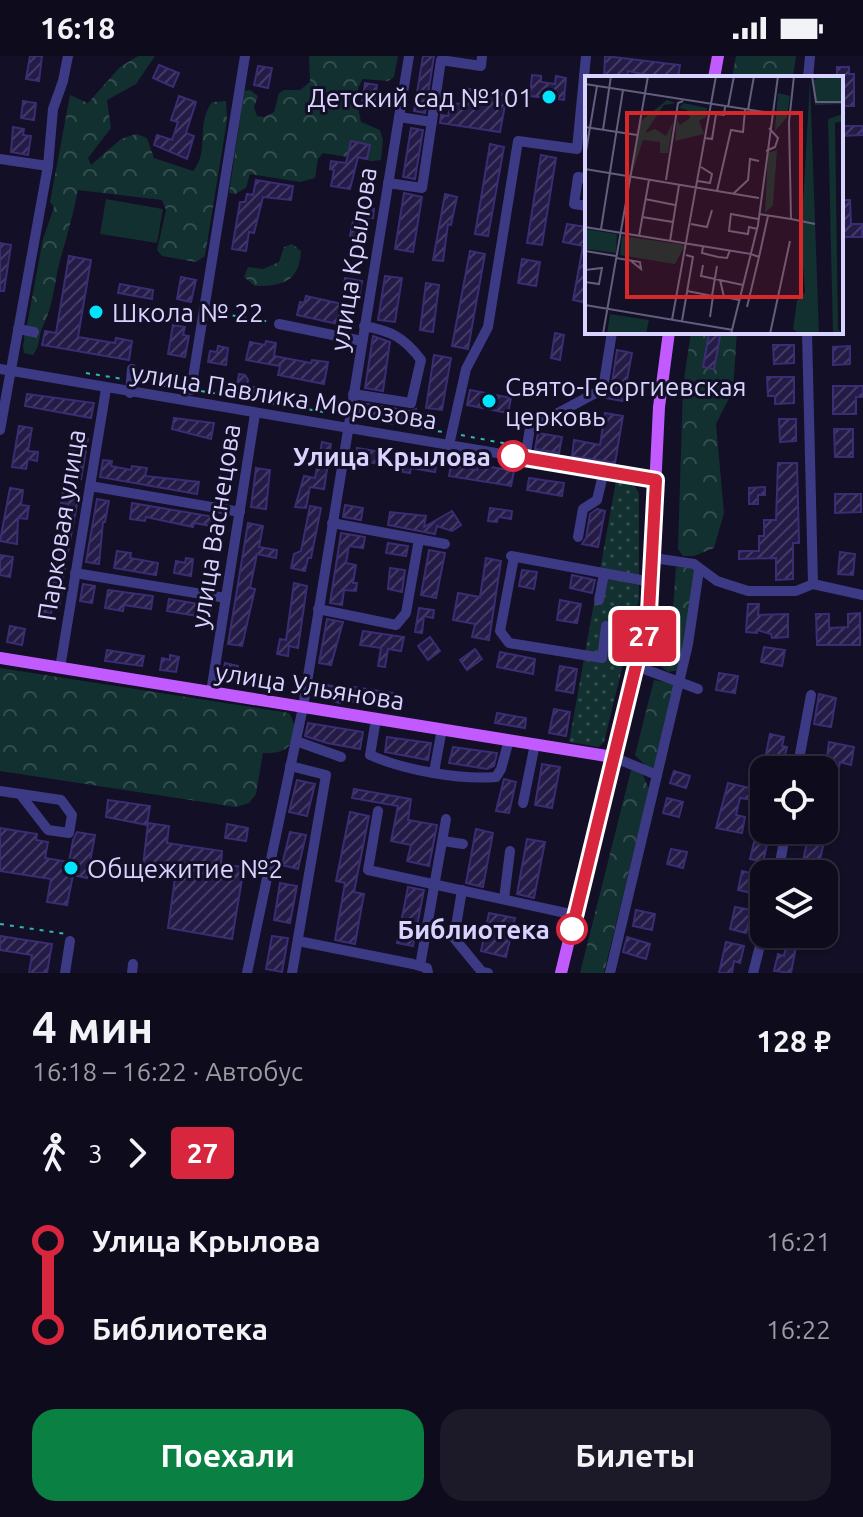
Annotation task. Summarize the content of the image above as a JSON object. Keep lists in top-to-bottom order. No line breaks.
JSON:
{"streets":{"main road":["улица Ульянова"],"street":["улица Крылова","улица Павлика Морозова","Парковая улица","улица Васнецова"]},"crossings":[["улица Крылова","улица Павлика Морозова"],["улица Крылова","улица Ульянова"],["улица Павлика Морозова","Парковая улица"],["улица Павлика Морозова","улица Васнецова"],["Парковая улица","улица Ульянова"],["улица Васнецова","улица Ульянова"]],"places":["Детский сад №101","Школа № 22","Свято-Георгиевская церковь","Улица Крылова","Общежитие №2","Библиотека"],"lines":["bus line 27"],"page":{"status":"16:18","on_map":"27","heading":["4 мин","16:18 – 16:22 · Автобус","128 ₽"],"legs":["3","27"],"list":[{"name":"Улица Крылова","value":"16:21"},{"name":"Библиотека","value":"16:22"}],"buttons":["Поехали","Билеты"]}}
